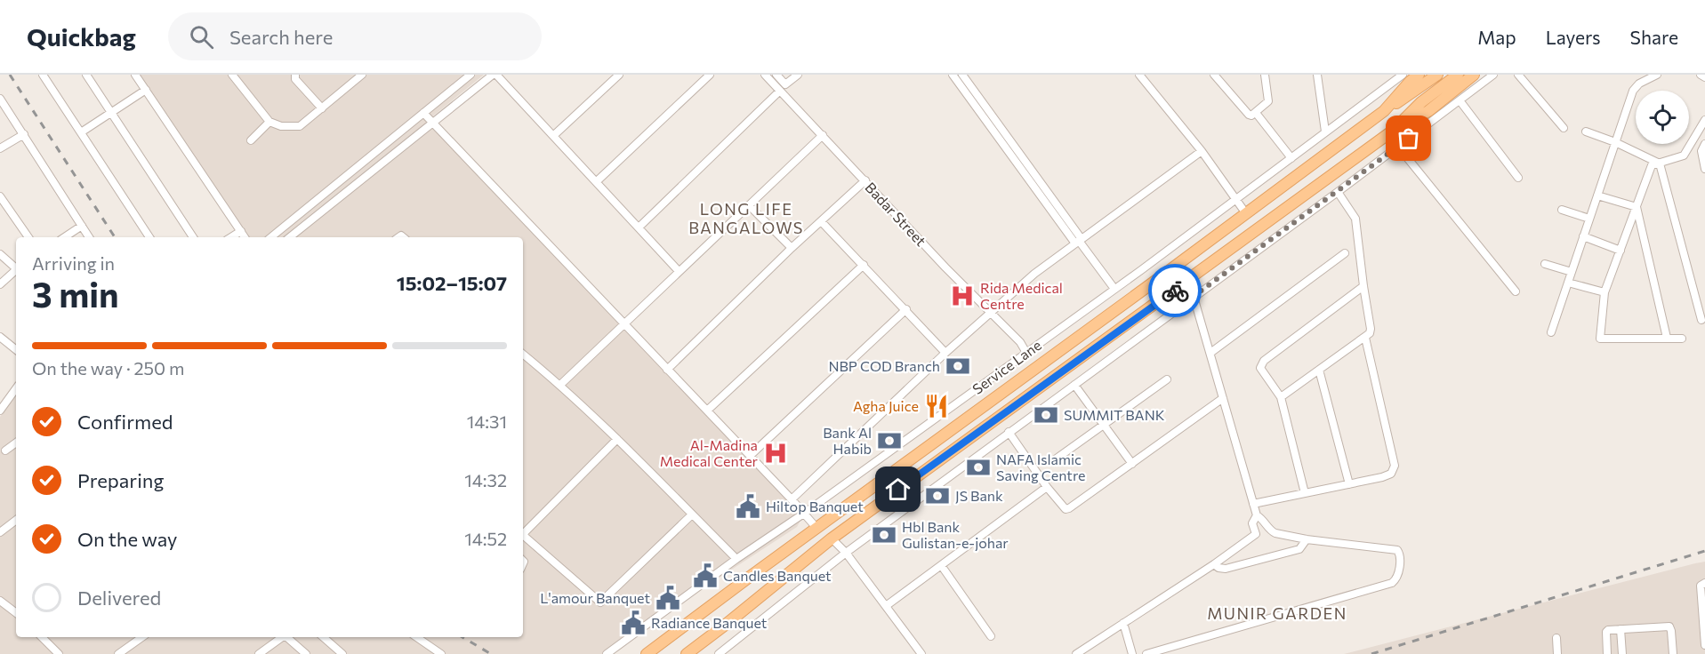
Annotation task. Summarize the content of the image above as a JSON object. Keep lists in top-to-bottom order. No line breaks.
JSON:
{"streets":{"street":["Badar Street","Service Lane"]},"crossings":[["Badar Street","Service Lane"]],"districts":["LONG LIFE BANGALOWS","MUNIR GARDEN"],"places":{"hospital":["Rida Medical Centre","Al-Madina Medical Center"],"bank":["NBP COD Branch","SUMMIT BANK","Bank Al Habib","NAFA Islamic Saving Centre","JS Bank","Hbl Bank Gulistan-e-johar"],"restaurant":["Agha Juice"],"public building":["Hiltop Banquet","Candles Banquet","L'amour Banquet","Radiance Banquet"]},"page":{"header":"Quickbag","search":"Search here","nav":["Map","Layers","Share"],"heading":["3 min","Arriving in","15:02–15:07"],"bar":"On the way · 250 m","list":[["Confirmed","14:31"],["Preparing","14:32"],["On the way","14:52"],"Delivered"]}}
